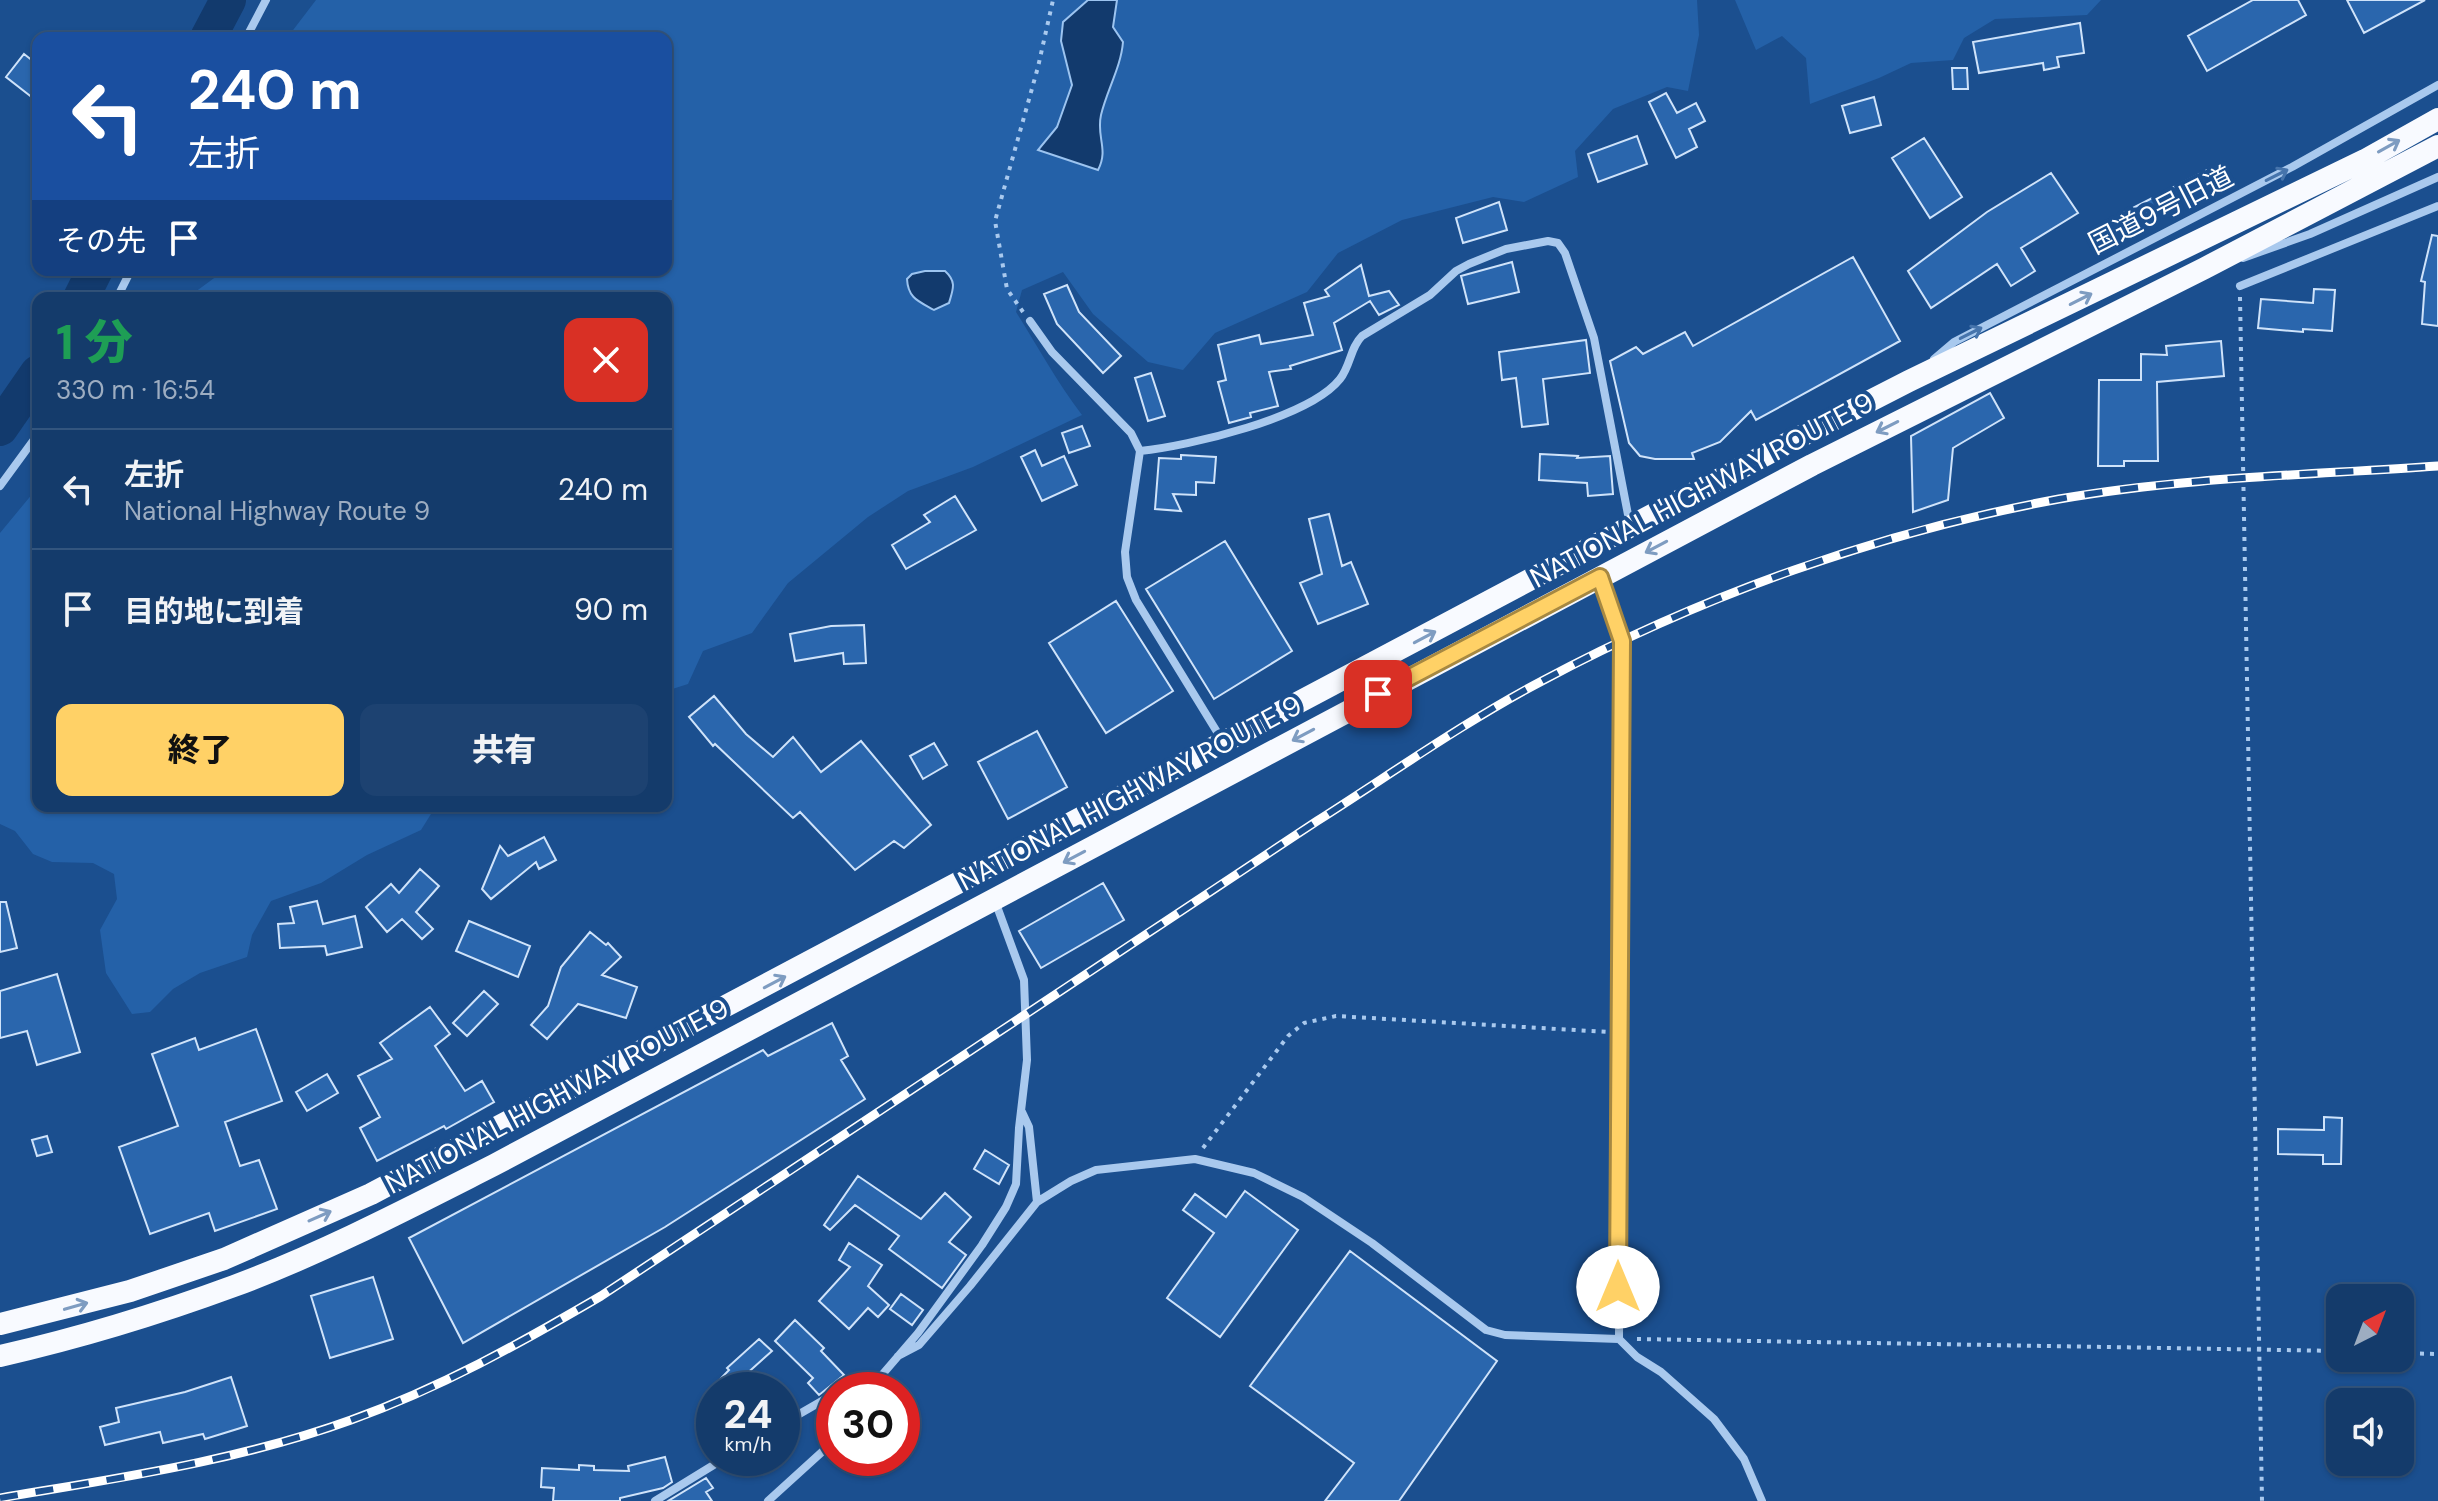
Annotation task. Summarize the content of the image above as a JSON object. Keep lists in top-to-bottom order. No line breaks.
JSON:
{"streets":{"highway":["NATIONAL HIGHWAY ROUTE 9"],"street":["国道9号旧道"]},"crossings":[["国道9号旧道","NATIONAL HIGHWAY ROUTE 9"]],"one_way":["国道9号旧道"],"north":"top right","page":{"turn":["240 m","左折"],"then":"その先","heading":["1 分","330 m · 16:54"],"list":[{"name":"左折","note":"National Highway Route 9","value":"240 m"},{"name":"目的地に到着","value":"90 m"}],"buttons":["終了","共有"],"speed":"24 km/h","limit":"30"}}
